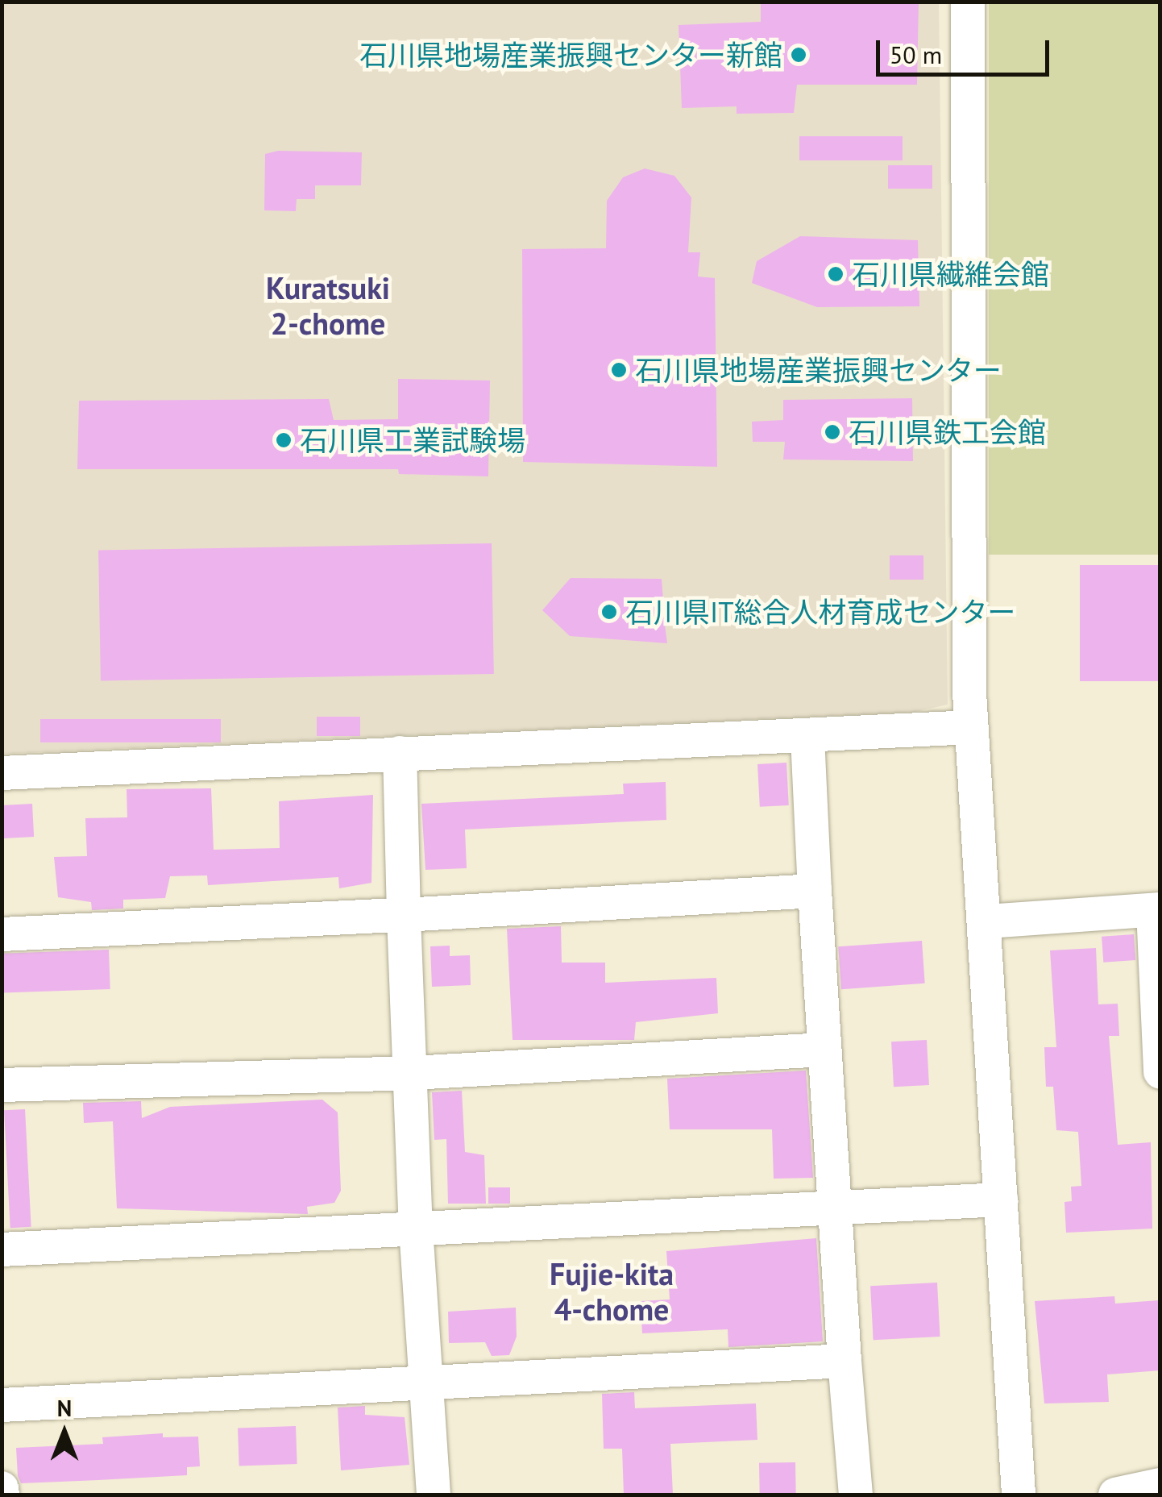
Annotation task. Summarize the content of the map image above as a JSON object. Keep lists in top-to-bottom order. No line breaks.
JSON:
{"districts":["Kuratsuki 2-chome","Fujie-kita 4-chome"],"places":["石川県地場産業振興センター新館","石川県繊維会館","石川県地場産業振興センター","石川県鉄工会館","石川県工業試験場","石川県IT総合人材育成センター"],"scale_bar":"50 m","north":"top"}
